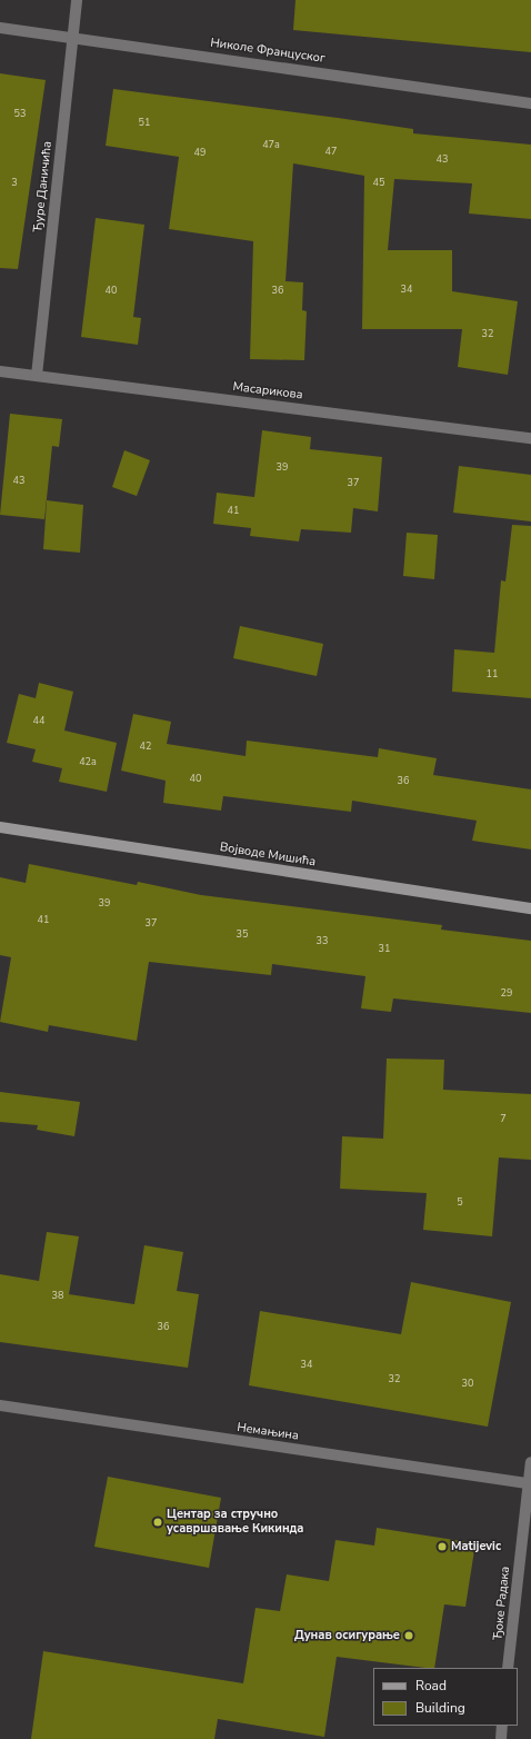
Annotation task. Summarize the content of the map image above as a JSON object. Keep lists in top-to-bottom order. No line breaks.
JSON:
{"streets":{"street":["Николе Француског","Ђуре Даничића","Масарикова","Војводе Мишића","Немањина","Ђоке Радака"]},"crossings":[["Николе Француског","Ђуре Даничића"],["Ђуре Даничића","Масарикова"],["Немањина","Ђоке Радака"]],"places":["Центар за стручно усавршавање Кикинда","Matijevic","Дунав осигурање"],"house_numbers":["53","51","47a","47","49","43","3","45","34","40","36","32","39","43","37","41","11","44","42","42a","40","36","39","41","37","35","33","31","29","7","5","38","36","34","32","30"],"legend":["Road","Building"]}
